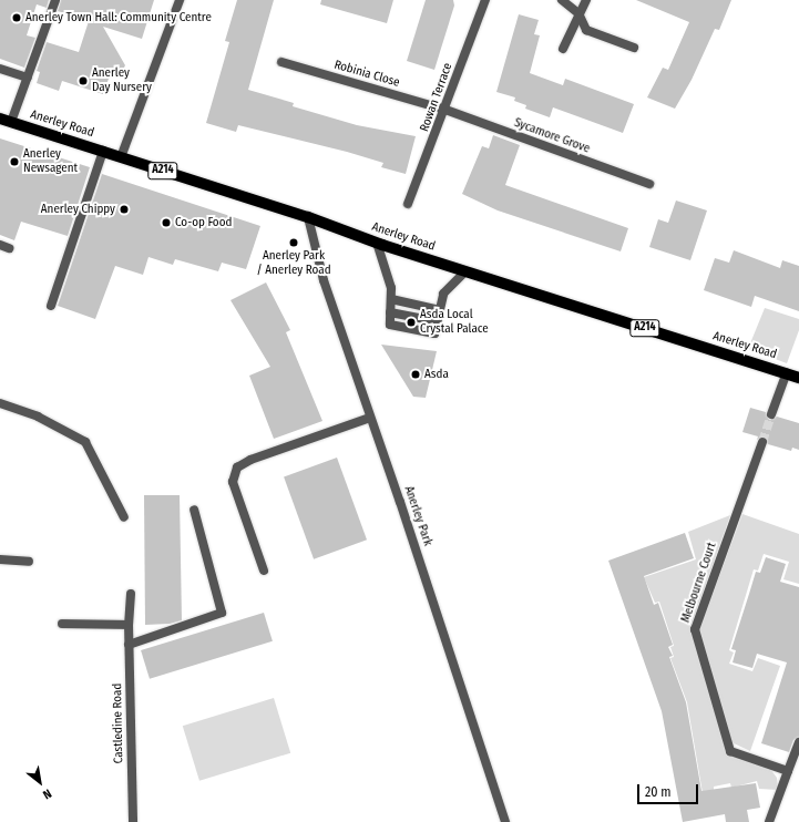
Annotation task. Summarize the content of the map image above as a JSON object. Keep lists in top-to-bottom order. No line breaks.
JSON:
{"streets":{"main road":["Anerley Road","A214"],"street":["Robinia Close","Rowan Terrace","Sycamore Grove","Anerley Park","Melbourne Court","Castledine Road"]},"crossings":[["Robinia Close","Rowan Terrace"],["Robinia Close","Sycamore Grove"],["Rowan Terrace","Sycamore Grove"],["Anerley Road","Anerley Park"]],"places":["Anerley Town Hall: Community Centre","Anerley Day Nursery","Anerley Newsagent","Anerley Chippy","Co-op Food","Anerley Park / Anerley Road","Asda Local Crystal Palace","Asda"],"scale_bar":"20 m","north":"bottom right"}
